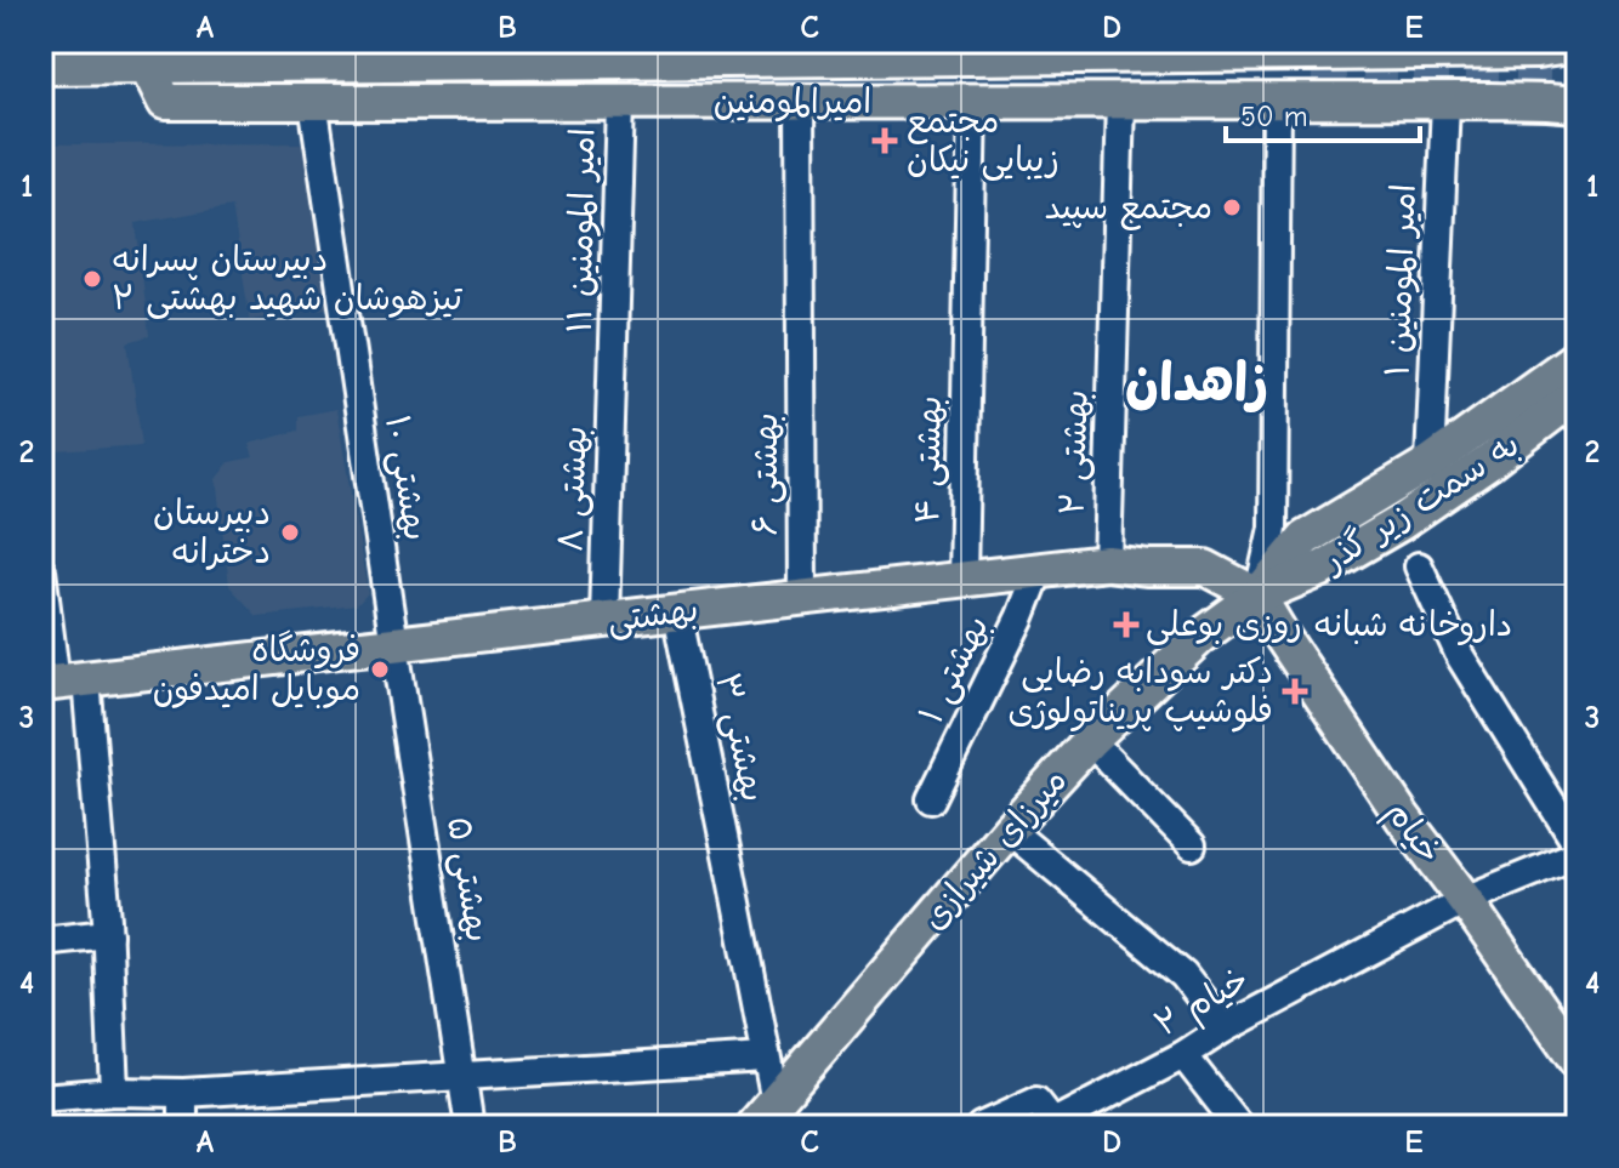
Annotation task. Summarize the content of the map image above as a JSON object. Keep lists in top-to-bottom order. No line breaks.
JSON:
{"streets":{"main road":["امیرالمومنین","به سمت زیر گذر","بهشتی","خیام","میرزای شیرازی"],"street":["امیر المومنین ۱۱","امیر المومنین ۱","بهشتی ۲","بهشتی ۴","بهشتی ۶","بهشتی ۱۰","بهشتی ۸","بهشتی ۱","بهشتی ۳","بهشتی ۵","خیام ۲"]},"crossings":[["امیرالمومنین","امیر المومنین ۱۱"],["امیرالمومنین","امیر المومنین ۱"],["امیرالمومنین","بهشتی ۲"],["امیرالمومنین","بهشتی ۴"],["امیرالمومنین","بهشتی ۶"],["امیرالمومنین","بهشتی ۱۰"],["امیر المومنین ۱۱","بهشتی ۸"],["بهشتی ۲","بهشتی"],["بهشتی ۴","بهشتی"],["بهشتی ۶","بهشتی"],["بهشتی ۱۰","بهشتی"],["بهشتی ۱۰","بهشتی ۵"],["بهشتی ۸","بهشتی"],["به سمت زیر گذر","بهشتی"],["به سمت زیر گذر","خیام"],["به سمت زیر گذر","میرزای شیرازی"],["بهشتی","بهشتی ۱"],["بهشتی","بهشتی ۳"],["بهشتی","خیام"],["بهشتی","میرزای شیرازی"],["بهشتی","بهشتی ۵"],["بهشتی ۳","میرزای شیرازی"],["خیام","میرزای شیرازی"],["خیام","خیام ۲"]],"districts":["زاهدان"],"places":{"health":["مجتمع زیبایی نیکان","داروخانه شبانه روزی بوعلی","دکتر سودابه رضایی فلوشیپ پریناتولوژی"],"other":["مجتمع سپید","دبیرستان پسرانه تیزهوشان شهید بهشتی ۲","دبیرستان دخترانه","فروشگاه موبایل امیدفون"]},"scale_bar":"50 m","grid":{"columns":["A","B","C","D","E"],"rows":["1","2","3","4"]}}
